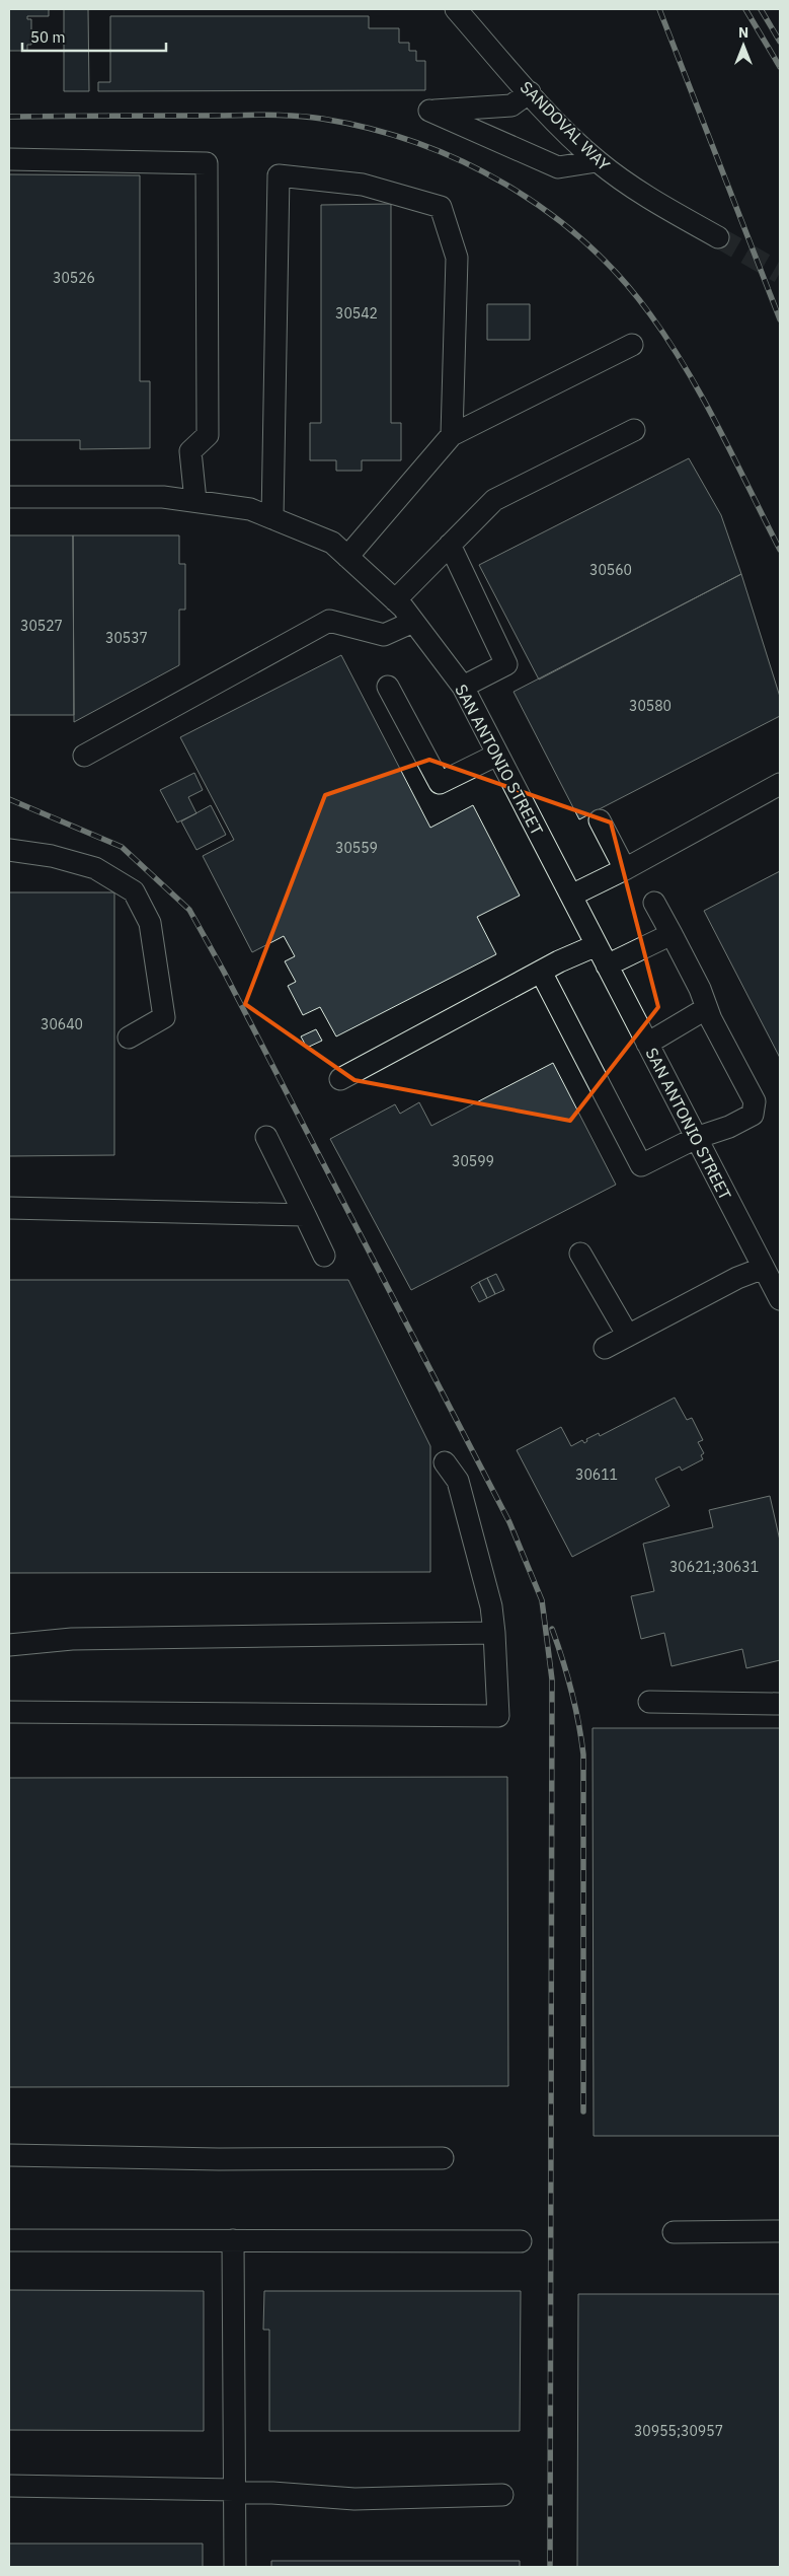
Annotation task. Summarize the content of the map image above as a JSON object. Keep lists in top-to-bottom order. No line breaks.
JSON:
{"streets":{"street":["SANDOVAL WAY","SAN ANTONIO STREET"]},"house_numbers":["30526","30542","30560","30527","30537","30580","30559","30640","30599","30611","30621;30631","30955;30957"],"scale_bar":"50 m","north":"top"}
